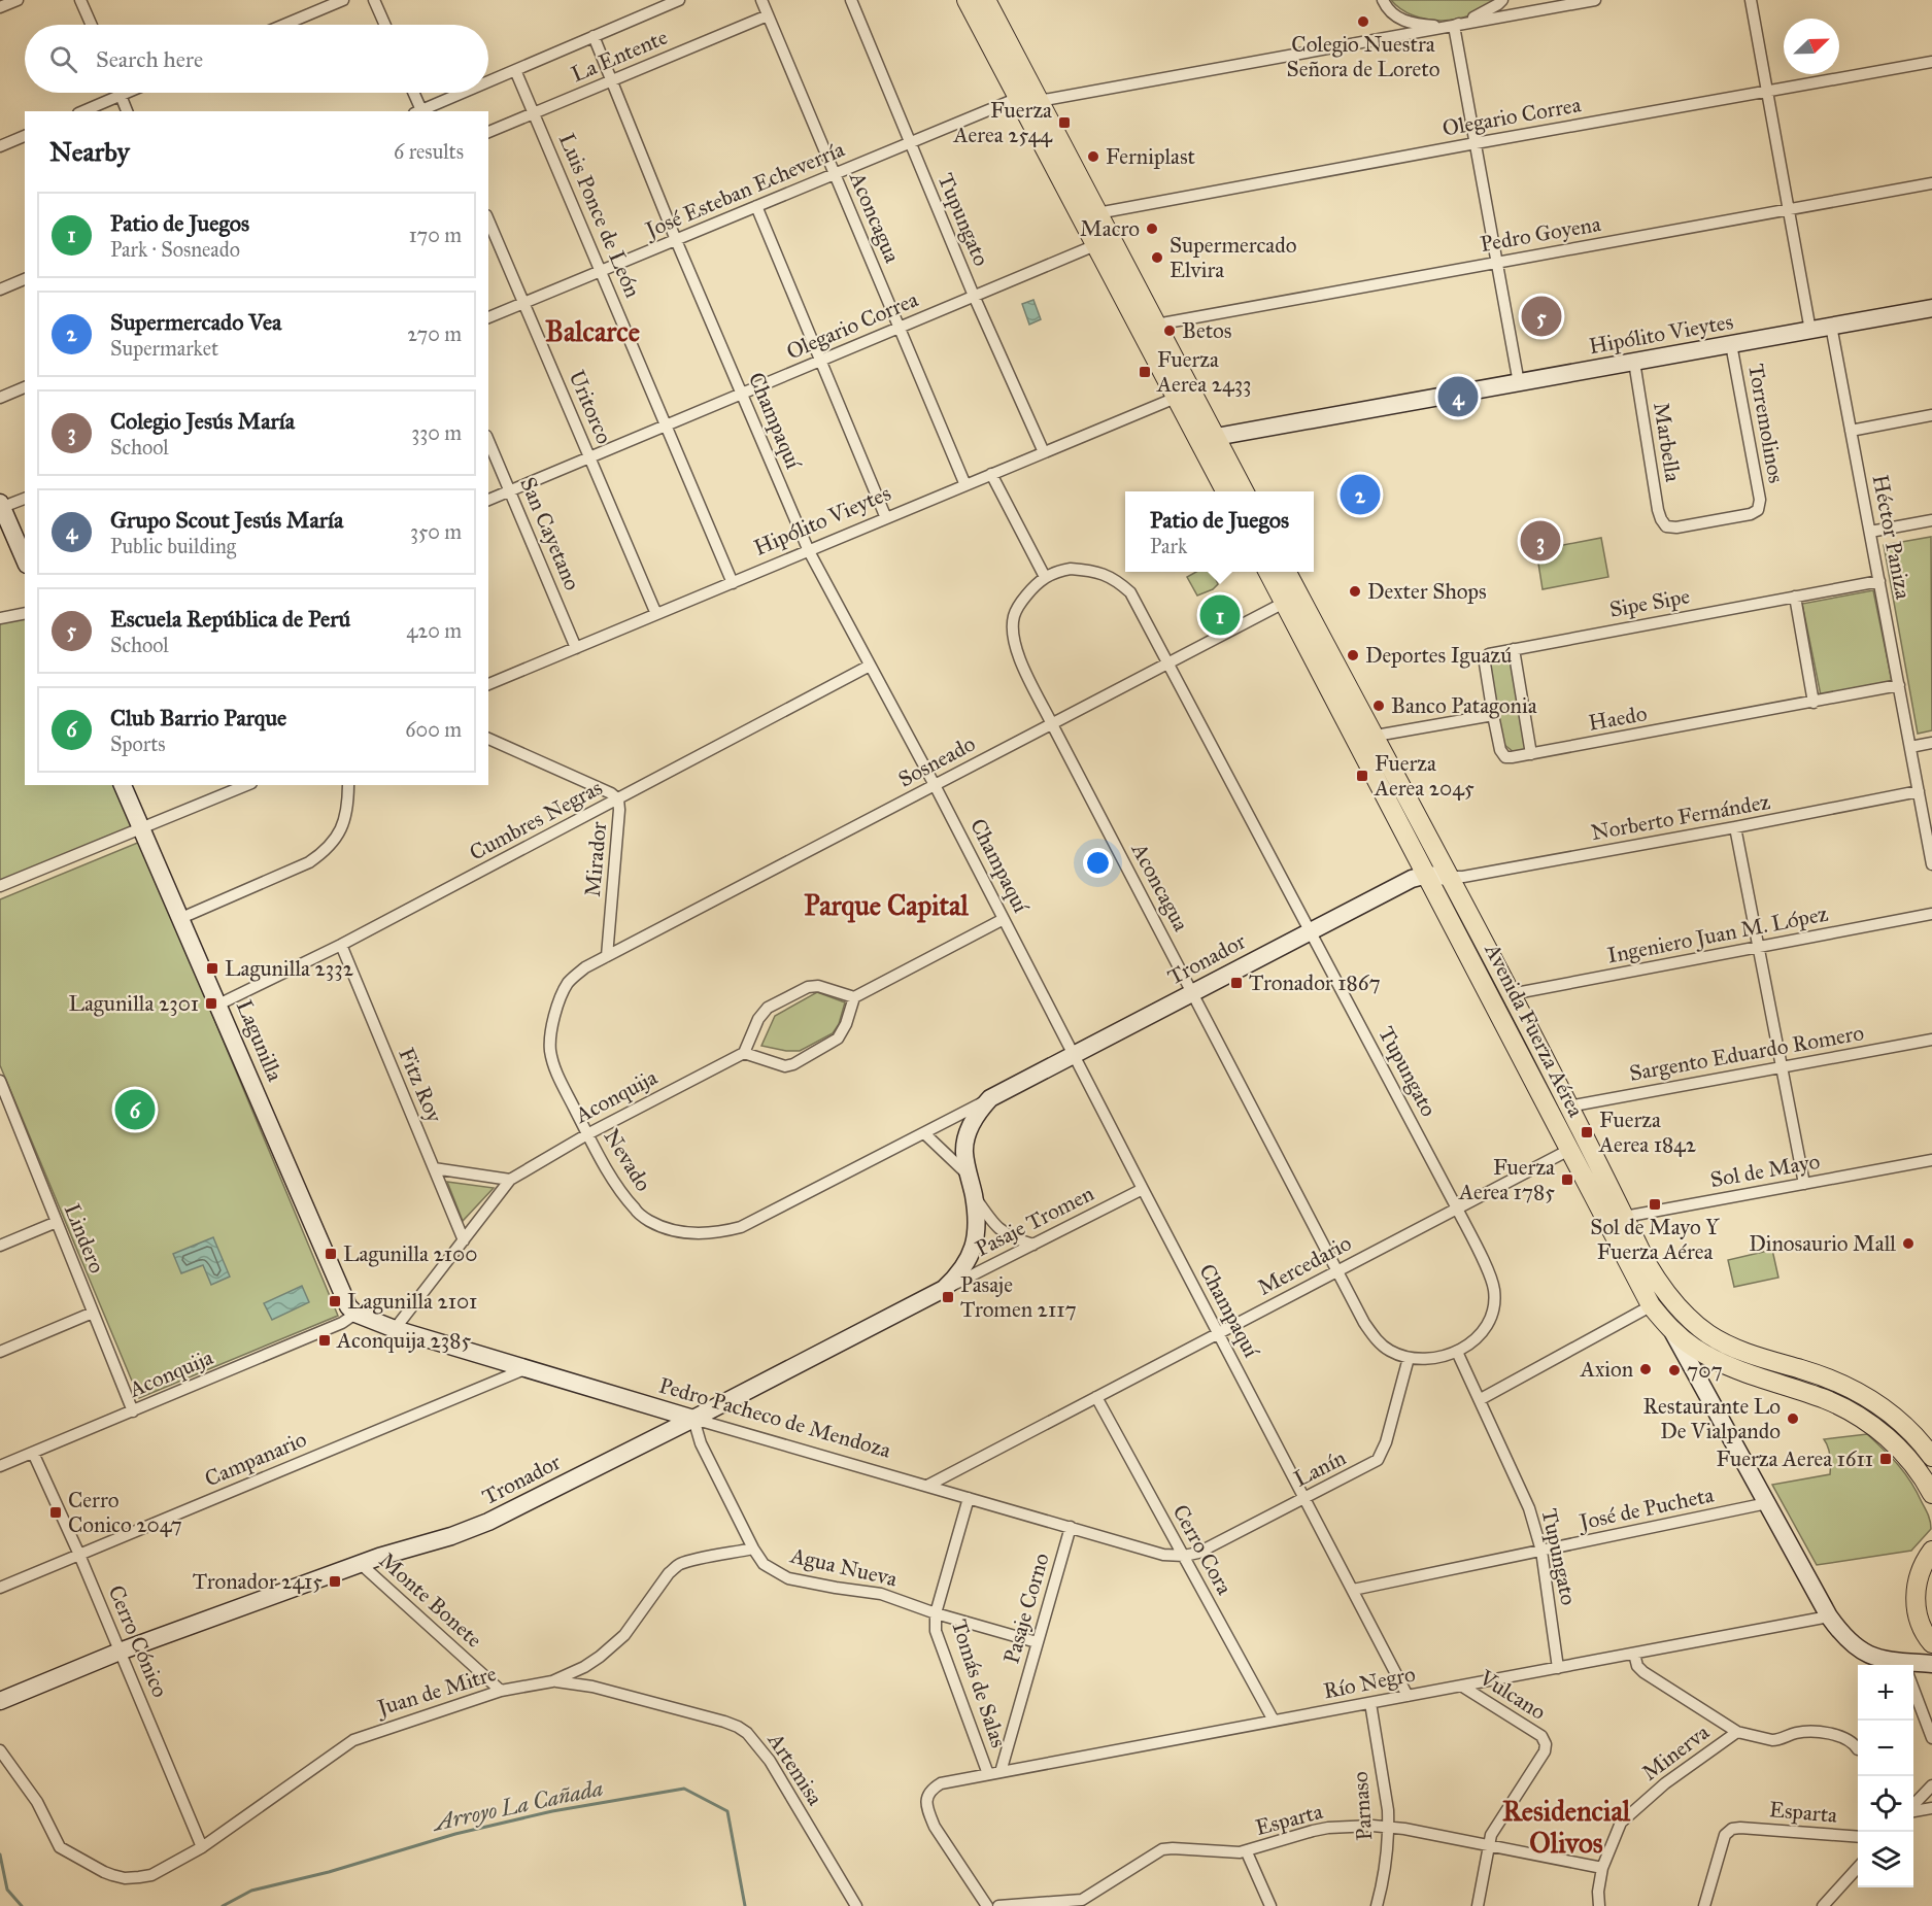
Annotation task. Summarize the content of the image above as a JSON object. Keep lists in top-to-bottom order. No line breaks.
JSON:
{"streets":{"main road":["Hipólito Vieytes","Tronador","Avenida Fuerza Aérea","Lagunilla","Pedro Pacheco de Mendoza"],"street":["La Entente","Olegario Correa","José Esteban Echeverría","Luis Ponce de León","Aconcagua","Tupungato","Pedro Goyena","Uritorco","Champaquí","Torremolinos","Marbella","San Cayetano","Héctor Paniza","Sipe Sipe","Haedo","Sosneado","Norberto Fernández","Cumbres Negras","Mirador","Ingeniero Juan M. López","Sargento Eduardo Romero","Fitz Roy","Aconquija","Nevado","Sol de Mayo","Pasaje Tromen","Lindero","Mercedario","Campanario","Lanín","José de Pucheta","Cerro Cora","Agua Nueva","Monte Bonete","Pasaje Corno","Cerro Cónico","Río Negro","Tomás de Salas","Juan de Mitre","Vulcano","Minerva","Artemisa","Parnaso","Esparta"]},"crossings":[["La Entente","Luis Ponce de León"],["La Entente","Aconcagua"],["La Entente","Champaquí"],["Olegario Correa","Luis Ponce de León"],["Olegario Correa","Aconcagua"],["Olegario Correa","Tupungato"],["Olegario Correa","Uritorco"],["Olegario Correa","Champaquí"],["Olegario Correa","San Cayetano"],["José Esteban Echeverría","Luis Ponce de León"],["José Esteban Echeverría","Aconcagua"],["José Esteban Echeverría","Tupungato"],["José Esteban Echeverría","Uritorco"],["José Esteban Echeverría","Champaquí"],["Luis Ponce de León","Hipólito Vieytes"],["Aconcagua","Tupungato"],["Aconcagua","Hipólito Vieytes"],["Aconcagua","Sosneado"],["Aconcagua","Tronador"],["Aconcagua","Mercedario"],["Aconcagua","Lanín"],["Tupungato","Hipólito Vieytes"],["Tupungato","Sosneado"],["Tupungato","Tronador"],["Tupungato","Mercedario"],["Tupungato","Lanín"],["Tupungato","José de Pucheta"],["Tupungato","Río Negro"],["Hipólito Vieytes","Uritorco"],["Hipólito Vieytes","Champaquí"],["Hipólito Vieytes","Torremolinos"],["Hipólito Vieytes","Marbella"],["Hipólito Vieytes","San Cayetano"],["Hipólito Vieytes","Héctor Paniza"],["Champaquí","Sosneado"],["Champaquí","Cumbres Negras"],["Champaquí","Tronador"],["Champaquí","Pasaje Tromen"],["Champaquí","Mercedario"],["Champaquí","Lanín"],["Champaquí","José de Pucheta"],["Champaquí","Río Negro"],["Torremolinos","Marbella"],["Héctor Paniza","Sipe Sipe"],["Héctor Paniza","Haedo"],["Héctor Paniza","Norberto Fernández"],["Sipe Sipe","Haedo"],["Sosneado","Mirador"],["Sosneado","Avenida Fuerza Aérea"],["Sosneado","Nevado"],["Norberto Fernández","Tronador"],["Norberto Fernández","Avenida Fuerza Aérea"],["Cumbres Negras","Mirador"],["Cumbres Negras","Lagunilla"],["Cumbres Negras","Fitz Roy"],["Mirador","Nevado"],["Ingeniero Juan M. López","Avenida Fuerza Aérea"],["Tronador","Avenida Fuerza Aérea"],["Tronador","Nevado"],["Tronador","Pasaje Tromen"],["Tronador","Pedro Pacheco de Mendoza"],["Tronador","Agua Nueva"],["Tronador","Monte Bonete"],["Tronador","Cerro Cónico"],["Avenida Fuerza Aérea","Sargento Eduardo Romero"],["Avenida Fuerza Aérea","Sol de Mayo"],["Avenida Fuerza Aérea","Mercedario"],["Lagunilla","Aconquija"],["Lagunilla","Pedro Pacheco de Mendoza"],["Fitz Roy","Aconquija"],["Aconquija","Nevado"],["Aconquija","Lindero"],["Aconquija","Pedro Pacheco de Mendoza"],["Aconquija","Cerro Cónico"],["Mercedario","Pedro Pacheco de Mendoza"],["Mercedario","Lanín"],["Mercedario","Cerro Cora"],["Pedro Pacheco de Mendoza","Campanario"],["Pedro Pacheco de Mendoza","Lanín"],["Pedro Pacheco de Mendoza","Cerro Cora"],["Pedro Pacheco de Mendoza","Agua Nueva"],["Pedro Pacheco de Mendoza","Pasaje Corno"],["Pedro Pacheco de Mendoza","Tomás de Salas"],["Campanario","Cerro Cónico"],["Lanín","Cerro Cora"],["Cerro Cora","Río Negro"],["Agua Nueva","Pasaje Corno"],["Agua Nueva","Tomás de Salas"],["Agua Nueva","Juan de Mitre"],["Monte Bonete","Juan de Mitre"],["Pasaje Corno","Río Negro"],["Cerro Cónico","Juan de Mitre"],["Río Negro","Tomás de Salas"],["Río Negro","Vulcano"],["Río Negro","Minerva"],["Río Negro","Parnaso"],["Juan de Mitre","Artemisa"],["Vulcano","Esparta"],["Minerva","Esparta"],["Parnaso","Esparta"]],"districts":["Balcarce","Parque Capital","Residencial Olivos"],"water":["Arroyo La Cañada"],"places":{"other":["Colegio Nuestra Señora de Loreto","Ferniplast","Macro","Supermercado Elvira","Betos","Dexter Shops","Deportes Iguazú","Banco Patagonia","Dinosaurio Mall","Axion","707","Restaurante Lo De Vialpando"],"transit":["Fuerza Aerea 2544","Fuerza Aerea 2433","Fuerza Aerea 2045","Lagunilla 2332","Tronador 1867","Lagunilla 2301","Fuerza Aerea 1842","Fuerza Aerea 1785","Sol de Mayo Y Fuerza Aérea","Lagunilla 2100","Pasaje Tromen 2117","Lagunilla 2101","Aconquija 2385","Fuerza Aerea 1611","Cerro Conico 2047","Tronador 2415"]},"north":"top right","page":{"search":"Search here","heading":["Nearby","6 results"],"list":[{"mark":"1","name":"Patio de Juegos","note":"Park · Sosneado","value":"170 m"},{"mark":"2","name":"Supermercado Vea","note":"Supermarket","value":"270 m"},{"mark":"3","name":"Colegio Jesús María","note":"School","value":"330 m"},{"mark":"4","name":"Grupo Scout Jesús María","note":"Public building","value":"350 m"},{"mark":"5","name":"Escuela República de Perú","note":"School","value":"420 m"},{"mark":"6","name":"Club Barrio Parque","note":"Sports","value":"600 m"}],"pins":["5","4","2","3","1","6"],"popup":["Patio de Juegos","Park"],"map_buttons":["+","−"]}}
